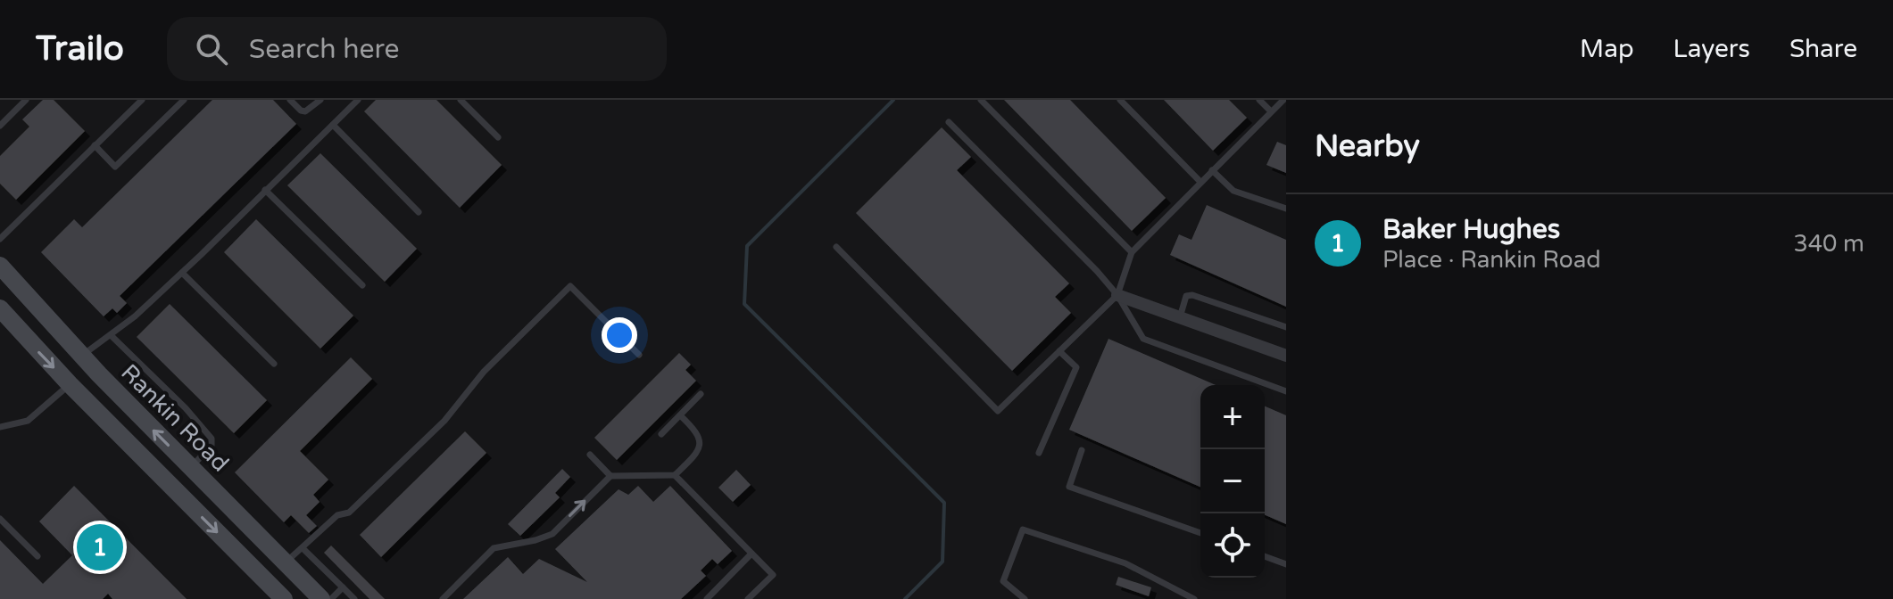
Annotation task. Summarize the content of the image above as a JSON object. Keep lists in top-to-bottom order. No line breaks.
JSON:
{"streets":{"main road":["Rankin Road"]},"page":{"header":"Trailo","search":"Search here","nav":["Map","Layers","Share"],"heading":"Nearby","list":[{"mark":"1","name":"Baker Hughes","note":"Place · Rankin Road","value":"340 m"}],"map_buttons":["+","−"],"pins":"1"}}
